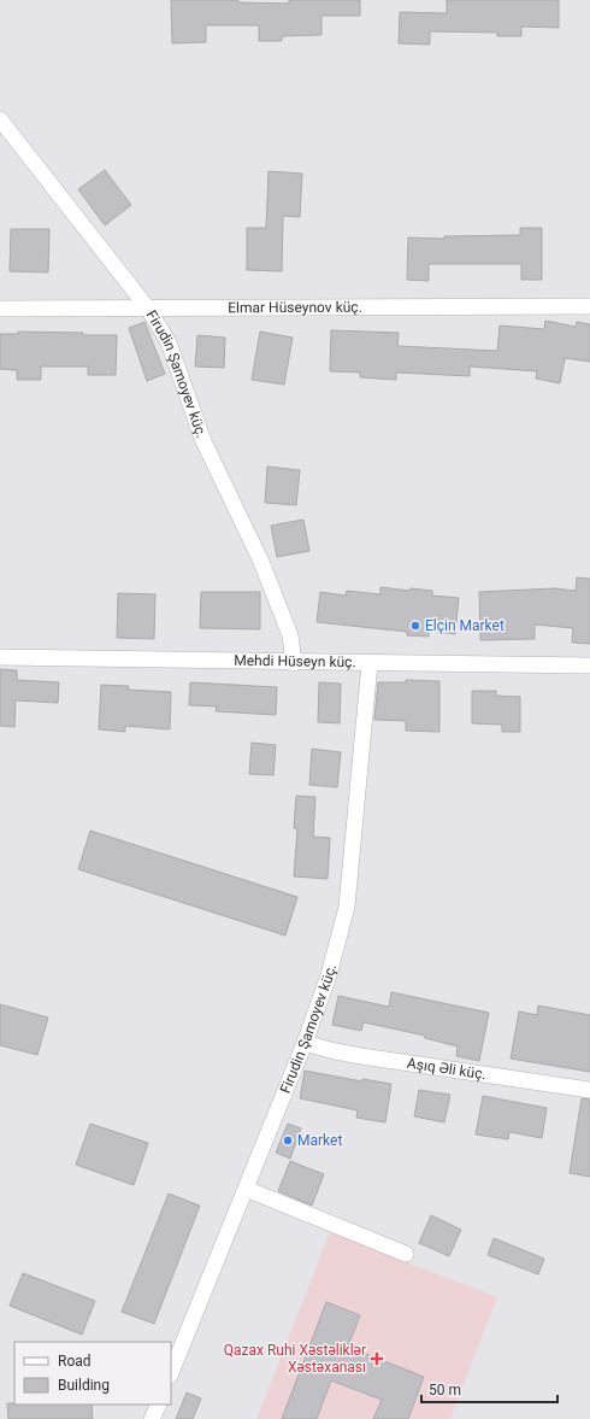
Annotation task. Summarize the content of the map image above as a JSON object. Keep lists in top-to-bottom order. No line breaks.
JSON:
{"streets":{"street":["Elmar Hüseynov küç.","Firudin Şamoyev küç.","Mehdi Hüseyn küç.","Aşıq Əli küç."]},"crossings":[["Elmar Hüseynov küç.","Firudin Şamoyev küç."],["Firudin Şamoyev küç.","Mehdi Hüseyn küç."],["Firudin Şamoyev küç.","Aşıq Əli küç."]],"places":{"other":["Elçin Market","Market"],"health":["Qazax Ruhi Xəstəliklər Xəstəxanası"]},"legend":["Road","Building"],"scale_bar":"50 m"}
